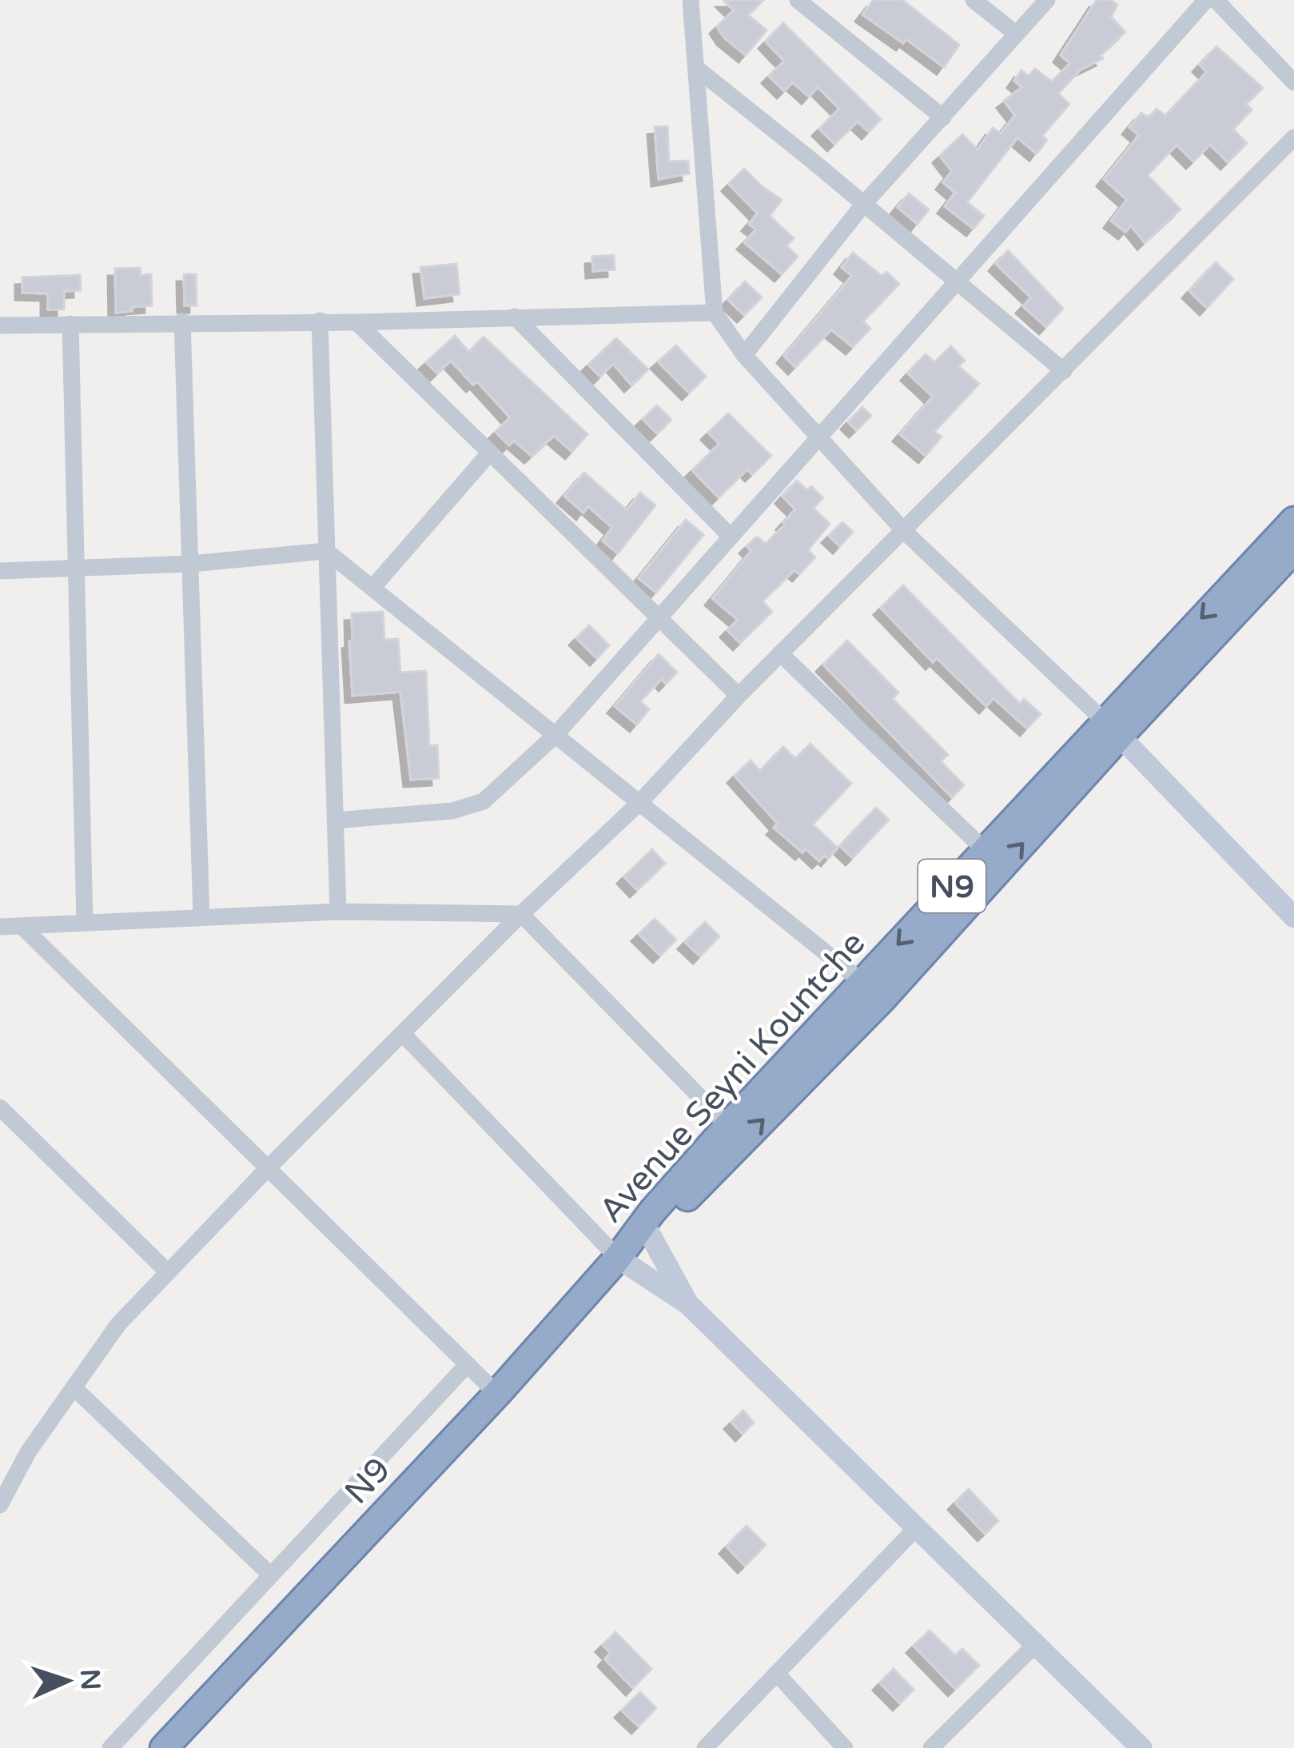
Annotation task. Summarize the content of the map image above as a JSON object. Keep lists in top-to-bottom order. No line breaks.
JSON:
{"streets":{"highway":["N9","Avenue Seyni Kountche"]},"crossings":[["N9","Avenue Seyni Kountche"]],"north":"right"}
